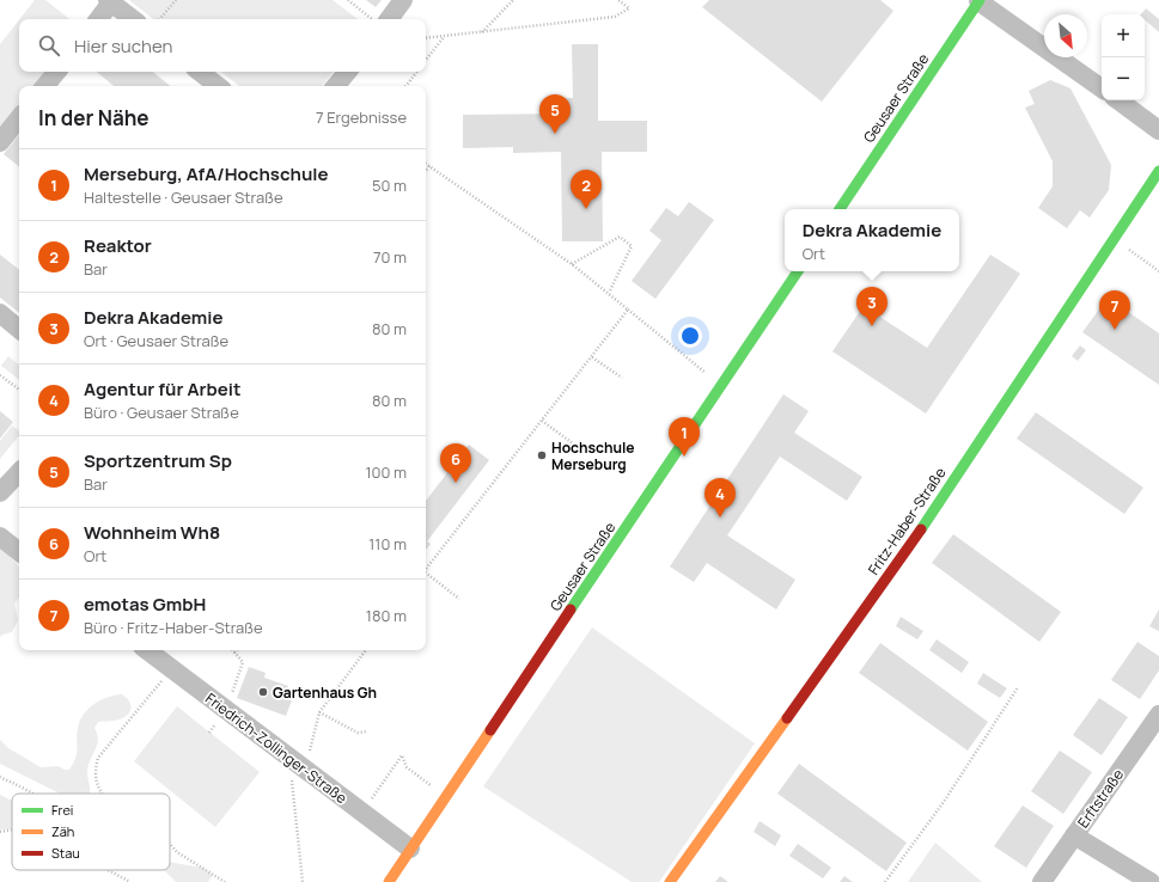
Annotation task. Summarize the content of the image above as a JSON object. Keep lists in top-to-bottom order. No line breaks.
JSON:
{"streets":{"street":["Geusaer Straße","Fritz-Haber-Straße","Friedrich-Zollinger-Straße","Erftstraße"]},"crossings":[["Geusaer Straße","Friedrich-Zollinger-Straße"]],"places":["Hochschule Merseburg","Gartenhaus Gh"],"legend":["Frei","Zäh","Stau"],"north":"bottom right","page":{"map_buttons":["+","−"],"search":"Hier suchen","heading":["In der Nähe","7 Ergebnisse"],"pins":["5","2","3","7","1","6","4"],"list":[{"mark":"1","name":"Merseburg, AfA/Hochschule","note":"Haltestelle · Geusaer Straße","value":"50 m"},{"mark":"2","name":"Reaktor","note":"Bar","value":"70 m"},{"mark":"3","name":"Dekra Akademie","note":"Ort · Geusaer Straße","value":"80 m"},{"mark":"4","name":"Agentur für Arbeit","note":"Büro · Geusaer Straße","value":"80 m"},{"mark":"5","name":"Sportzentrum Sp","note":"Bar","value":"100 m"},{"mark":"6","name":"Wohnheim Wh8","note":"Ort","value":"110 m"},{"mark":"7","name":"emotas GmbH","note":"Büro · Fritz-Haber-Straße","value":"180 m"}],"popup":["Dekra Akademie","Ort"]}}
